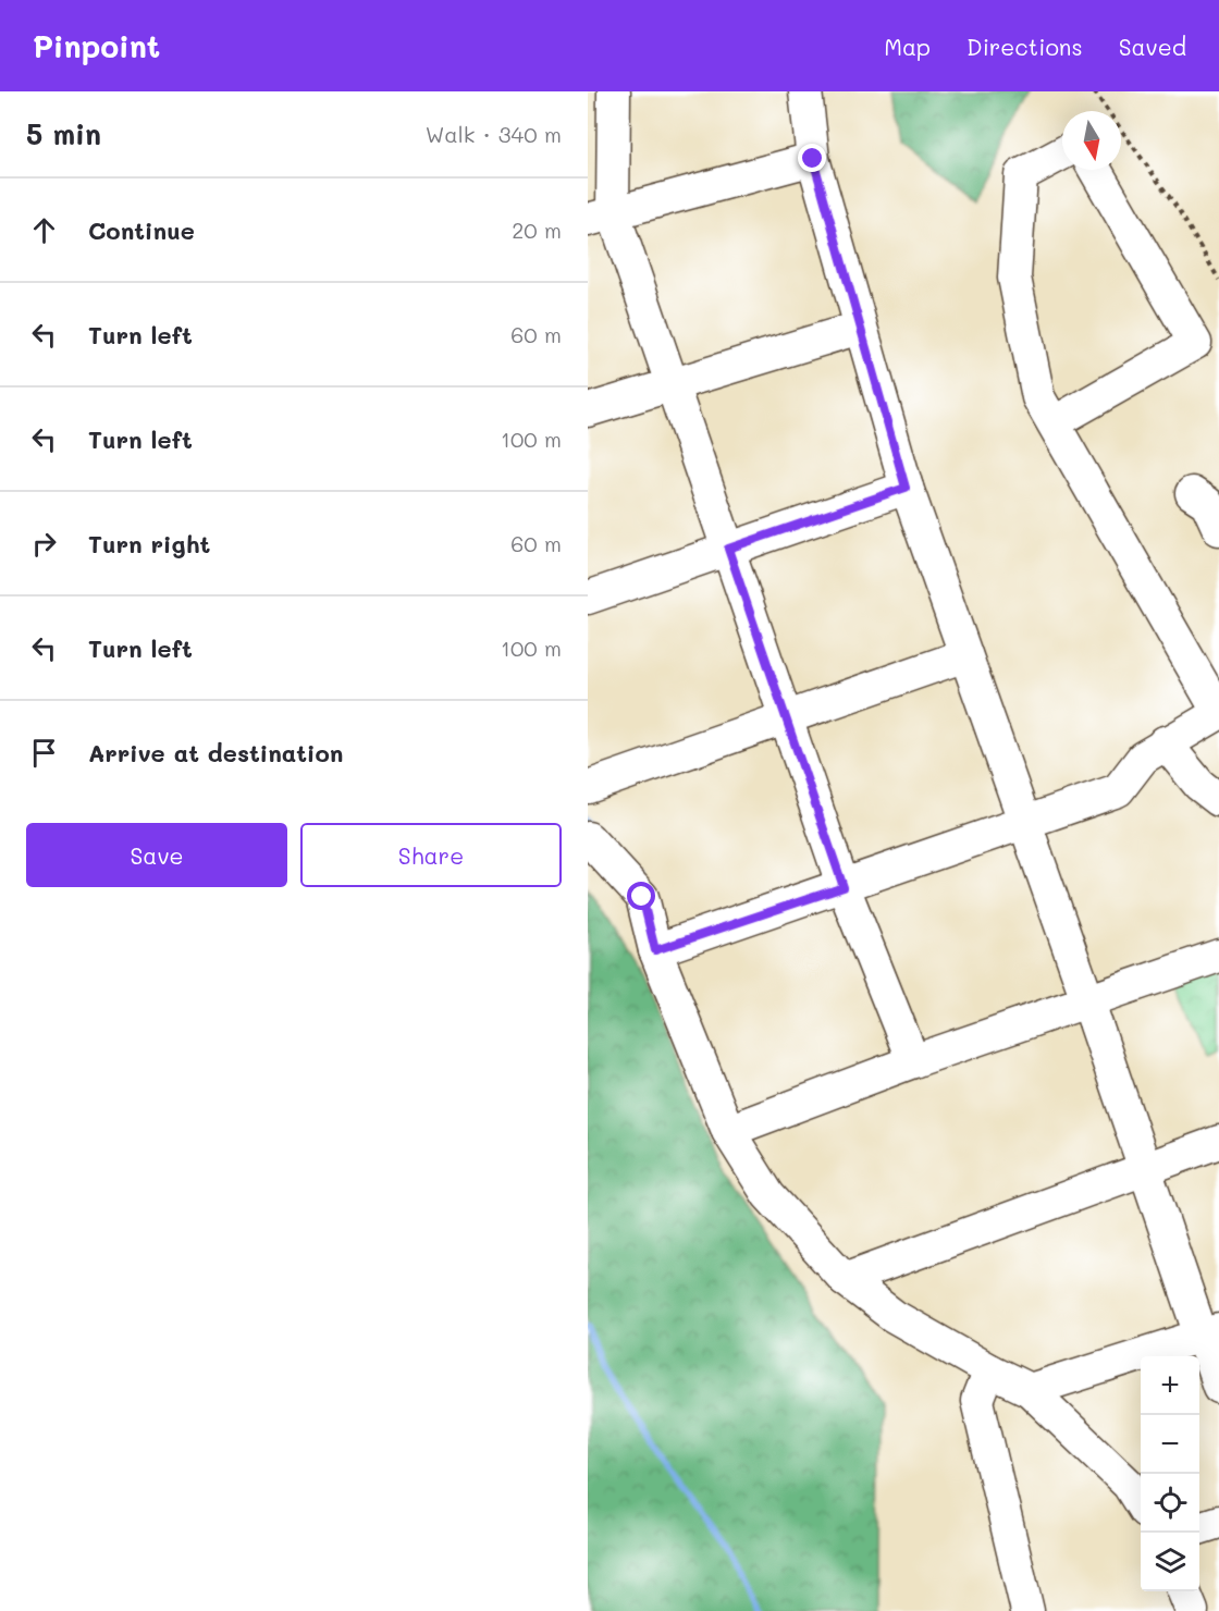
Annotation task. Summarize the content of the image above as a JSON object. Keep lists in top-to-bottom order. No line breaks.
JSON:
{"north":"bottom","page":{"header":"Pinpoint","nav":["Map","Directions","Saved"],"heading":["5 min","Walk · 340 m"],"list":[["Continue","20 m"],["Turn left","60 m"],["Turn left","100 m"],["Turn right","60 m"],["Turn left","100 m"],"Arrive at destination"],"buttons":["Save","Share"],"map_buttons":["+","−"]}}
